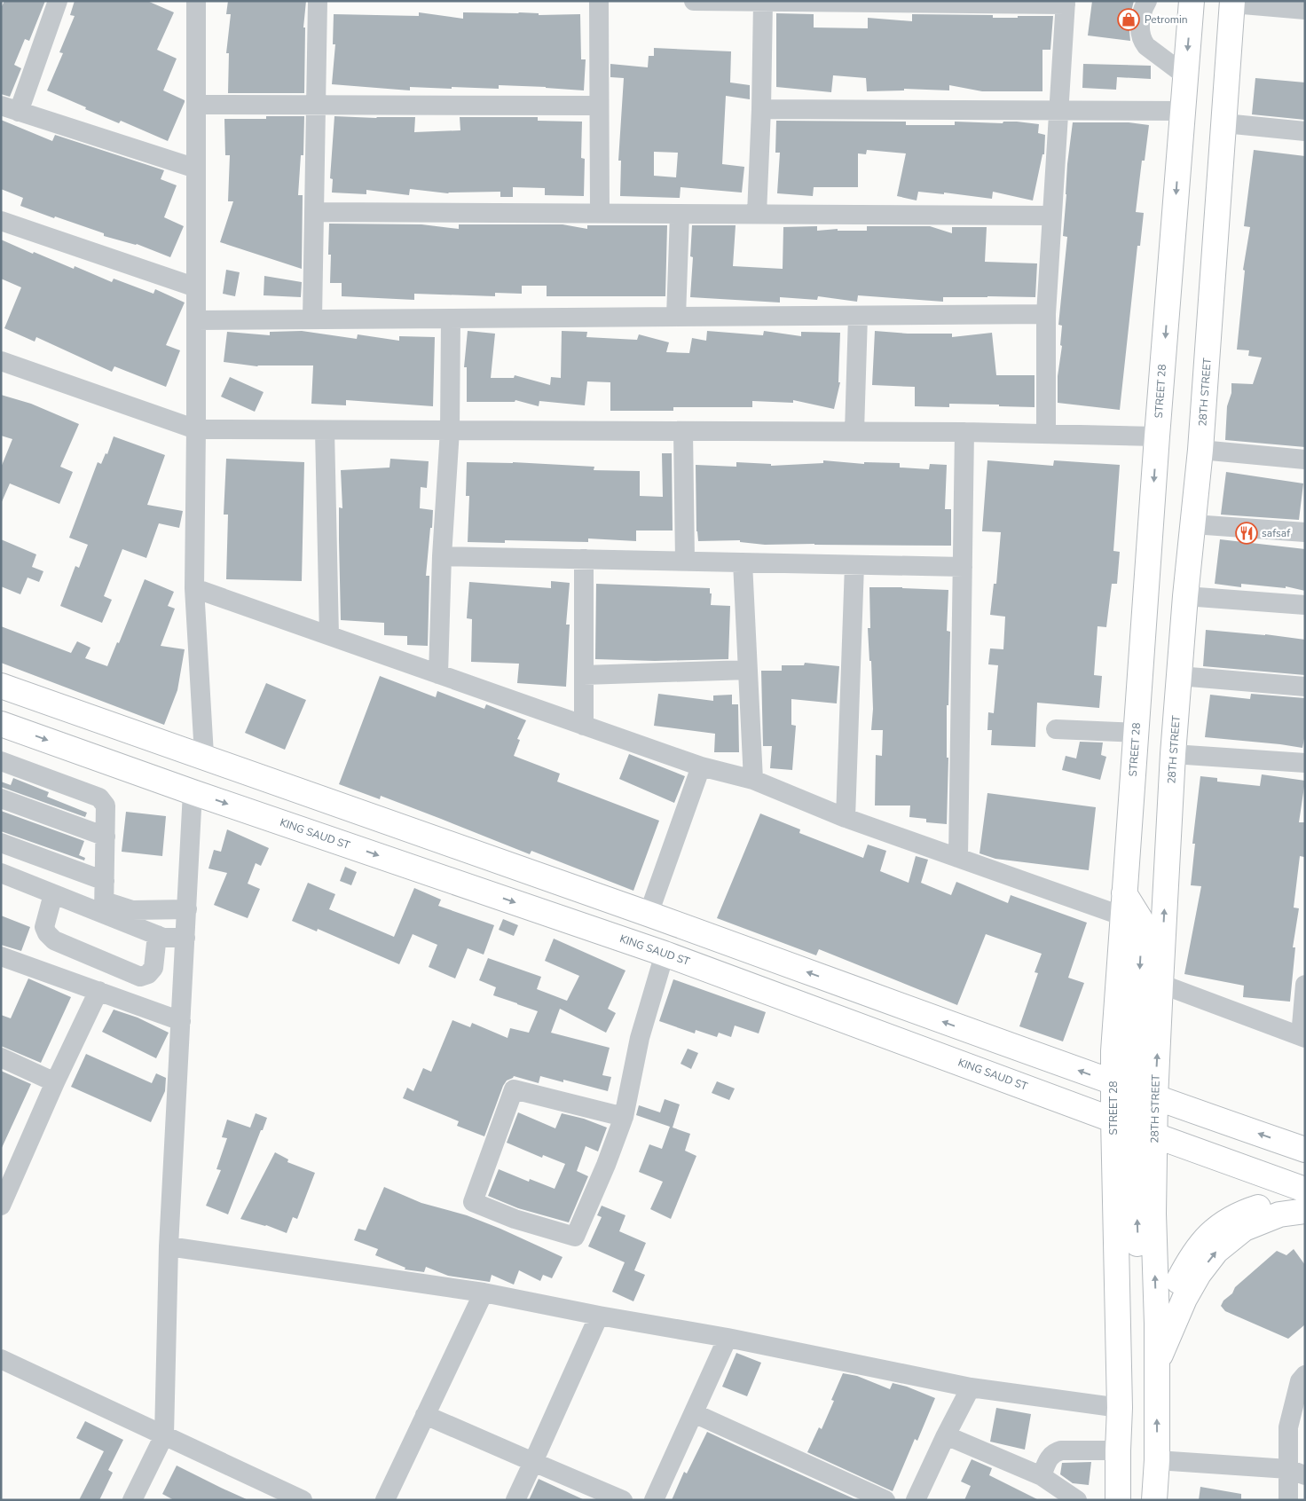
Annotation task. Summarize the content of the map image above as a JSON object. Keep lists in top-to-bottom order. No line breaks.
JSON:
{"streets":{"main road":["STREET 28","28TH STREET","KING SAUD ST"]},"crossings":[["STREET 28","28TH STREET"],["STREET 28","KING SAUD ST"],["28TH STREET","KING SAUD ST"]],"one_way":["STREET 28"],"places":{"shop":["Petromin"],"restaurant":["safsaf"]}}
